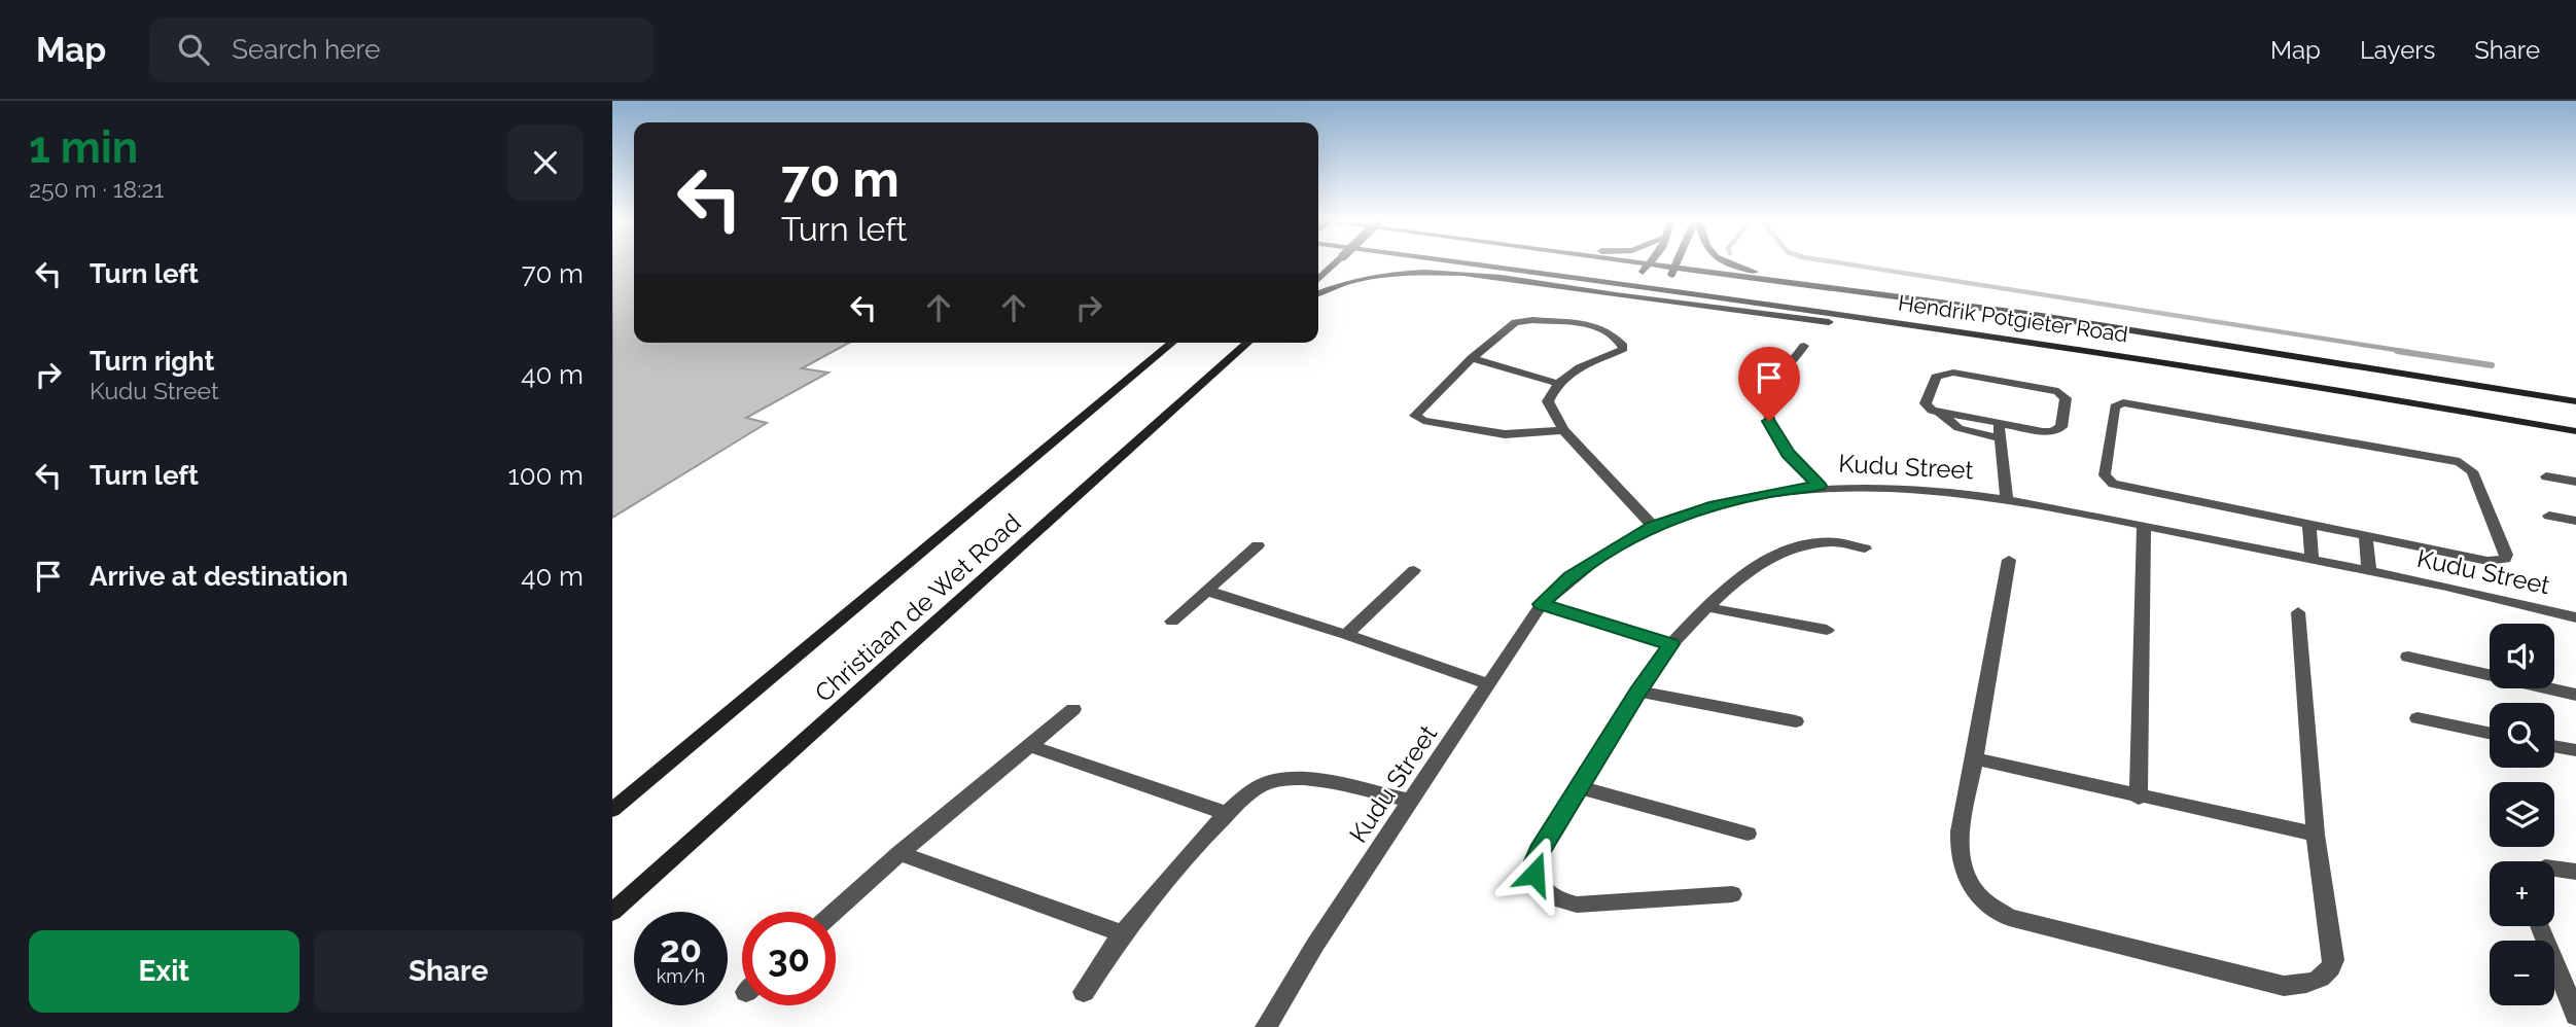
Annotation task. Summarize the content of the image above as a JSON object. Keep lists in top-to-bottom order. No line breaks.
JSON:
{"streets":{"main road":["Hendrik Potgieter Road","Christiaan de Wet Road"],"street":["Kudu Street"]},"page":{"header":"Map","search":"Search here","nav":["Map","Layers","Share"],"heading":["1 min","250 m · 18:21"],"turn":["70 m","Turn left"],"list":[{"name":"Turn left","value":"70 m"},{"name":"Turn right","note":"Kudu Street","value":"40 m"},{"name":"Turn left","value":"100 m"},{"name":"Arrive at destination","value":"40 m"}],"map_buttons":["+","−"],"speed":"20 km/h","limit":"30","buttons":["Exit","Share"]}}
